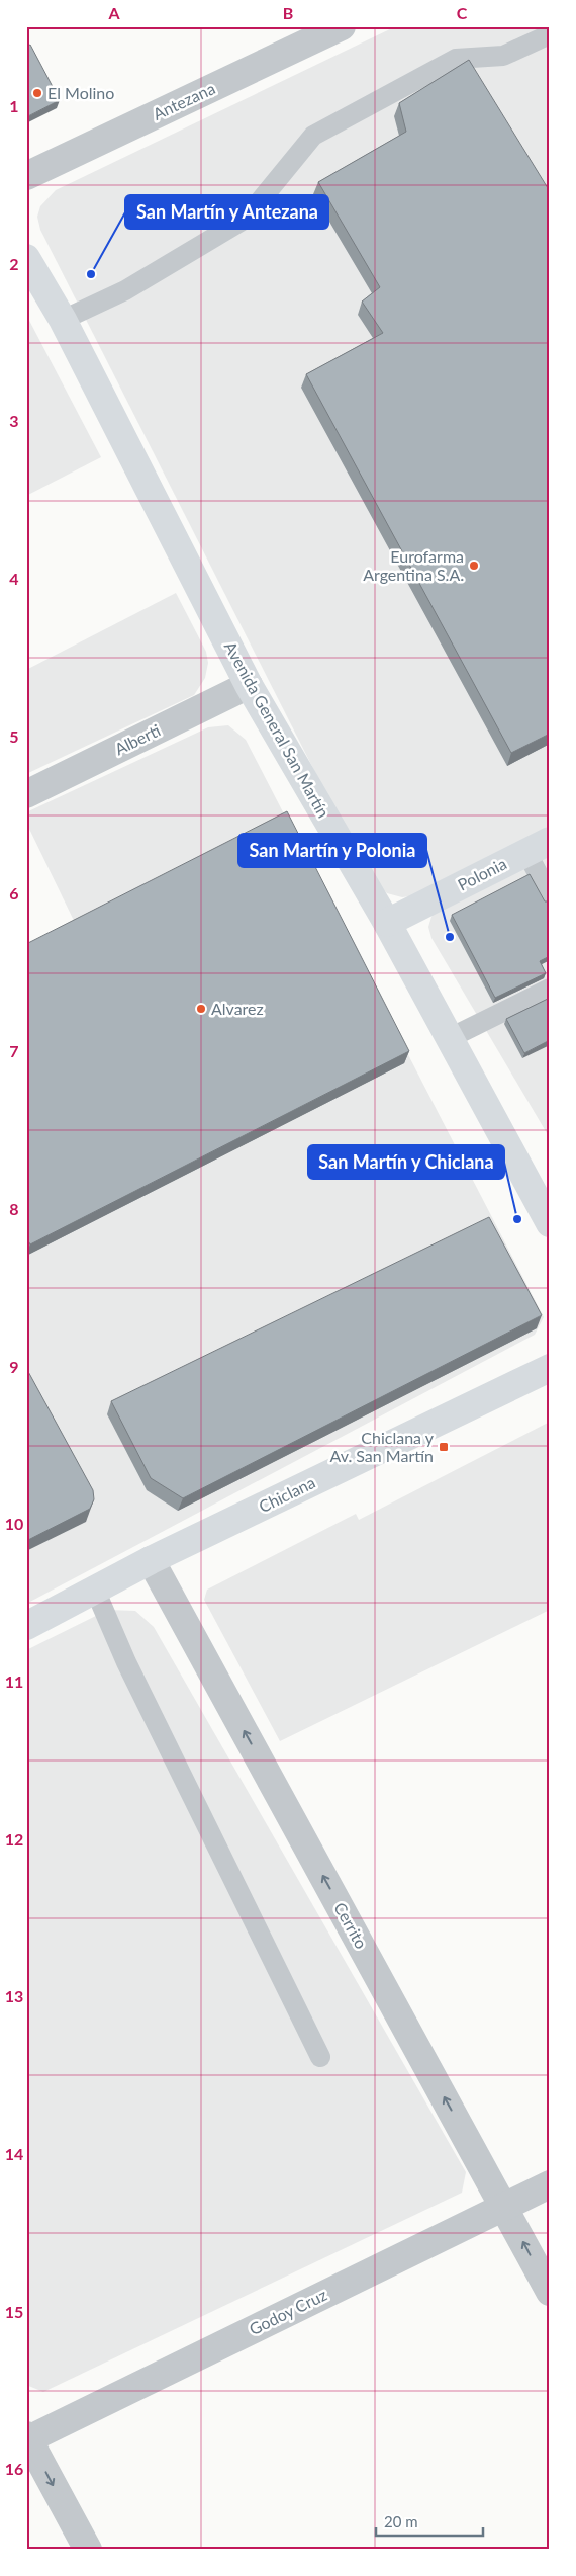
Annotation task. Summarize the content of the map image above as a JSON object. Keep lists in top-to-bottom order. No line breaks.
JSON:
{"streets":{"main road":["Avenida General San Martín","Polonia","Chiclana"],"street":["Antezana","Alberti","Cerrito","Godoy Cruz"]},"crossings":[["Avenida General San Martín","Alberti"],["Avenida General San Martín","Polonia"],["Chiclana","Cerrito"],["Cerrito","Godoy Cruz"]],"one_way":["Cerrito"],"places":{"other":["El Molino","San Martín y Antezana","Eurofarma Argentina S.A.","San Martín y Polonia","Alvarez","San Martín y Chiclana"],"transit":["Chiclana y Av. San Martín"]},"scale_bar":"20 m","grid":{"columns":["A","B","C"],"rows":["1","2","3","4","5","6","7","8","9","10","11","12","13","14","15","16"]}}
